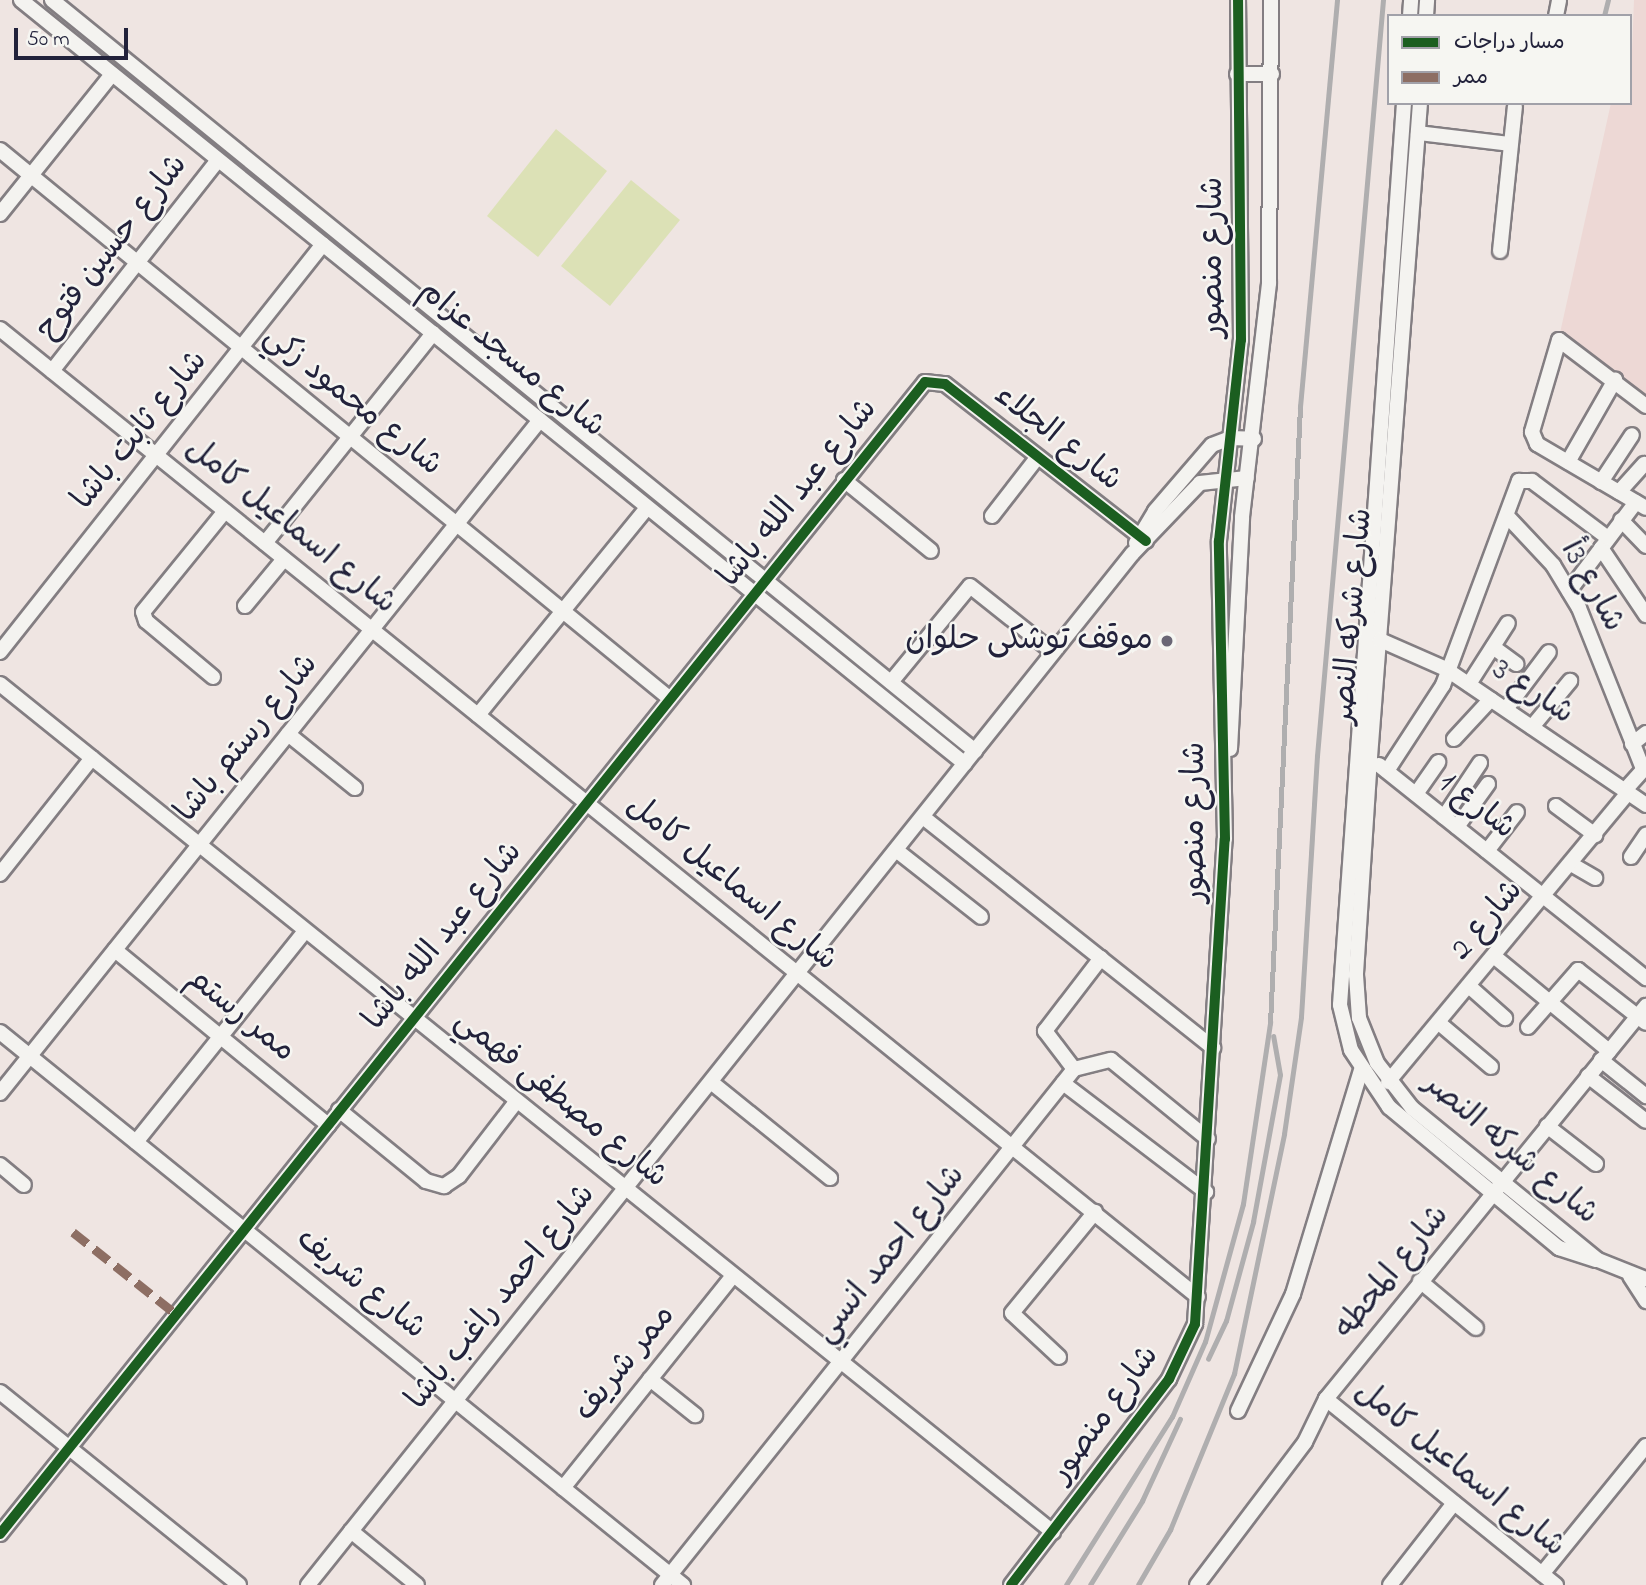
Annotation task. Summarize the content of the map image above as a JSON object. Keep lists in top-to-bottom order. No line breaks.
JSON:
{"streets":{"street":["شارع حسين فتوح","شارع منصور","شارع مسجد عزام","شارع محمود زكي","شارع ثابت باشا","شارع الجلاء","شارع عبد الله باشا","شارع اسماعيل كامل","شارع 3أ","شارع شركه النصر","شارع 3","شارع رستم باشا","شارع 1","شارع 2","ممر رستم","شارع مصطفى فهمي","شارع احمد انسي","شارع المحطه","شارع شريف","شارع احمد راغب باشا","ممر شريف"]},"crossings":[["شارع حسين فتوح","شارع مسجد عزام"],["شارع حسين فتوح","شارع محمود زكي"],["شارع حسين فتوح","شارع اسماعيل كامل"],["شارع منصور","شارع اسماعيل كامل"],["شارع منصور","شارع مصطفى فهمي"],["شارع منصور","شارع احمد راغب باشا"],["شارع مسجد عزام","شارع ثابت باشا"],["شارع مسجد عزام","شارع عبد الله باشا"],["شارع مسجد عزام","شارع رستم باشا"],["شارع مسجد عزام","شارع احمد راغب باشا"],["شارع محمود زكي","شارع ثابت باشا"],["شارع محمود زكي","شارع عبد الله باشا"],["شارع محمود زكي","شارع رستم باشا"],["شارع ثابت باشا","شارع اسماعيل كامل"],["شارع الجلاء","شارع عبد الله باشا"],["شارع الجلاء","شارع احمد راغب باشا"],["شارع عبد الله باشا","شارع اسماعيل كامل"],["شارع عبد الله باشا","ممر رستم"],["شارع عبد الله باشا","شارع مصطفى فهمي"],["شارع عبد الله باشا","شارع شريف"],["شارع اسماعيل كامل","شارع رستم باشا"],["شارع اسماعيل كامل","شارع احمد انسي"],["شارع اسماعيل كامل","شارع المحطه"],["شارع اسماعيل كامل","شارع احمد راغب باشا"],["شارع 3أ","شارع 2"],["شارع شركه النصر","شارع 3"],["شارع شركه النصر","شارع 1"],["شارع شركه النصر","شارع 2"],["شارع شركه النصر","شارع المحطه"],["شارع 3","شارع 2"],["شارع رستم باشا","ممر رستم"],["شارع رستم باشا","شارع مصطفى فهمي"],["شارع رستم باشا","شارع شريف"],["شارع 1","شارع 2"],["شارع مصطفى فهمي","شارع احمد انسي"],["شارع مصطفى فهمي","شارع احمد راغب باشا"],["شارع مصطفى فهمي","ممر شريف"],["شارع احمد انسي","شارع شريف"],["شارع شريف","شارع احمد راغب باشا"],["شارع شريف","ممر شريف"]],"places":["موقف توشكى حلوان"],"legend":["مسار دراجات","ممر"],"scale_bar":"50 m"}
